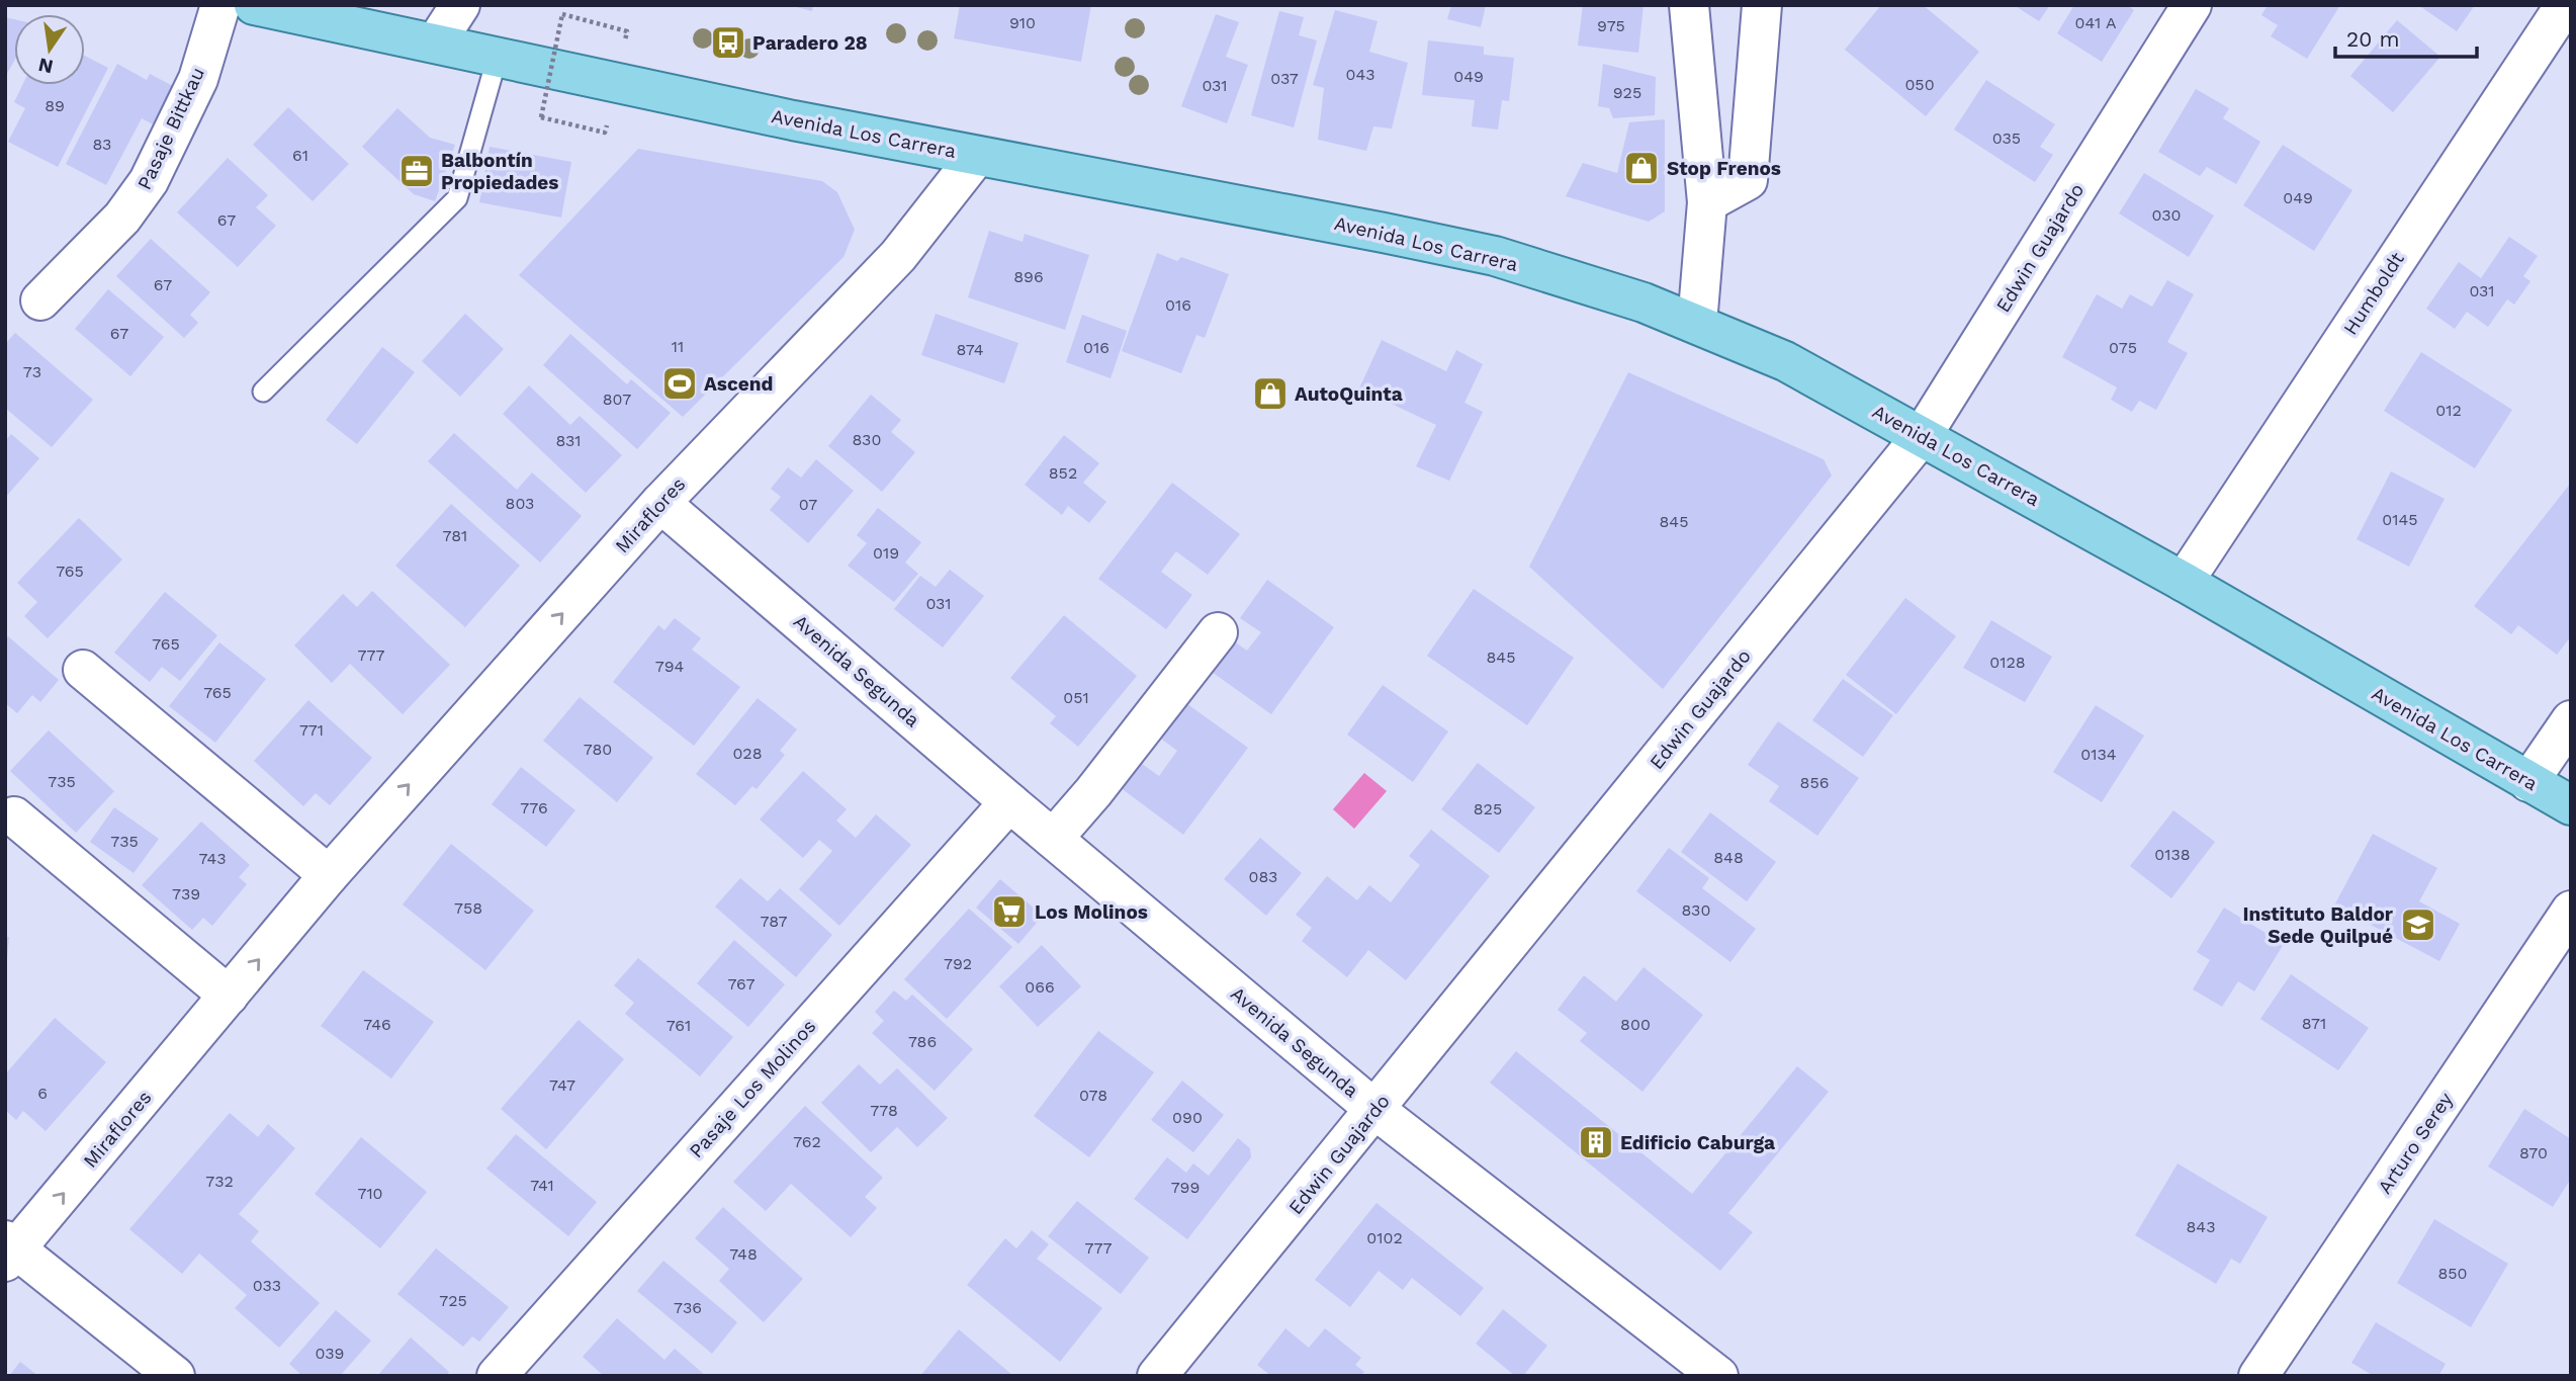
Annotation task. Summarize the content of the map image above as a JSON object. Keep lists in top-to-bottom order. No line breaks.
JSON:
{"streets":{"main road":["Avenida Los Carrera"],"street":["Pasaje Bittkau","Edwin Guajardo","Humboldt","Miraflores","Avenida Segunda","Pasaje Los Molinos","Arturo Serey"]},"crossings":[["Avenida Los Carrera","Edwin Guajardo"],["Avenida Los Carrera","Humboldt"],["Avenida Los Carrera","Miraflores"],["Edwin Guajardo","Avenida Segunda"],["Miraflores","Avenida Segunda"],["Avenida Segunda","Pasaje Los Molinos"]],"one_way":["Miraflores"],"places":{"bus stop":["Paradero 28"],"shop":["Stop Frenos","AutoQuinta"],"office":["Balbontín Propiedades"],"sports":["Ascend"],"supermarket":["Los Molinos"],"school or university":["Instituto Baldor Sede Quilpué"],"building":["Edificio Caburga"]},"house_numbers":["910","041 A","975","043","049","037","050","031","925","89","035","83","61","049","030","67","896","67","031","016","67","11","016","075","874","73","807","012","830","831","852","803","07","0145","845","781","019","765","031","765","777","845","0128","794","765","051","771","780","028","0134","735","856","776","825","735","0138","848","743","083","739","758","830","787","792","767","066","871","746","800","761","786","747","6","078","778","090","762","870","732","741","799","710","843","0102","777","748","850","033","725","736","039"],"scale_bar":"20 m","north":"bottom"}
